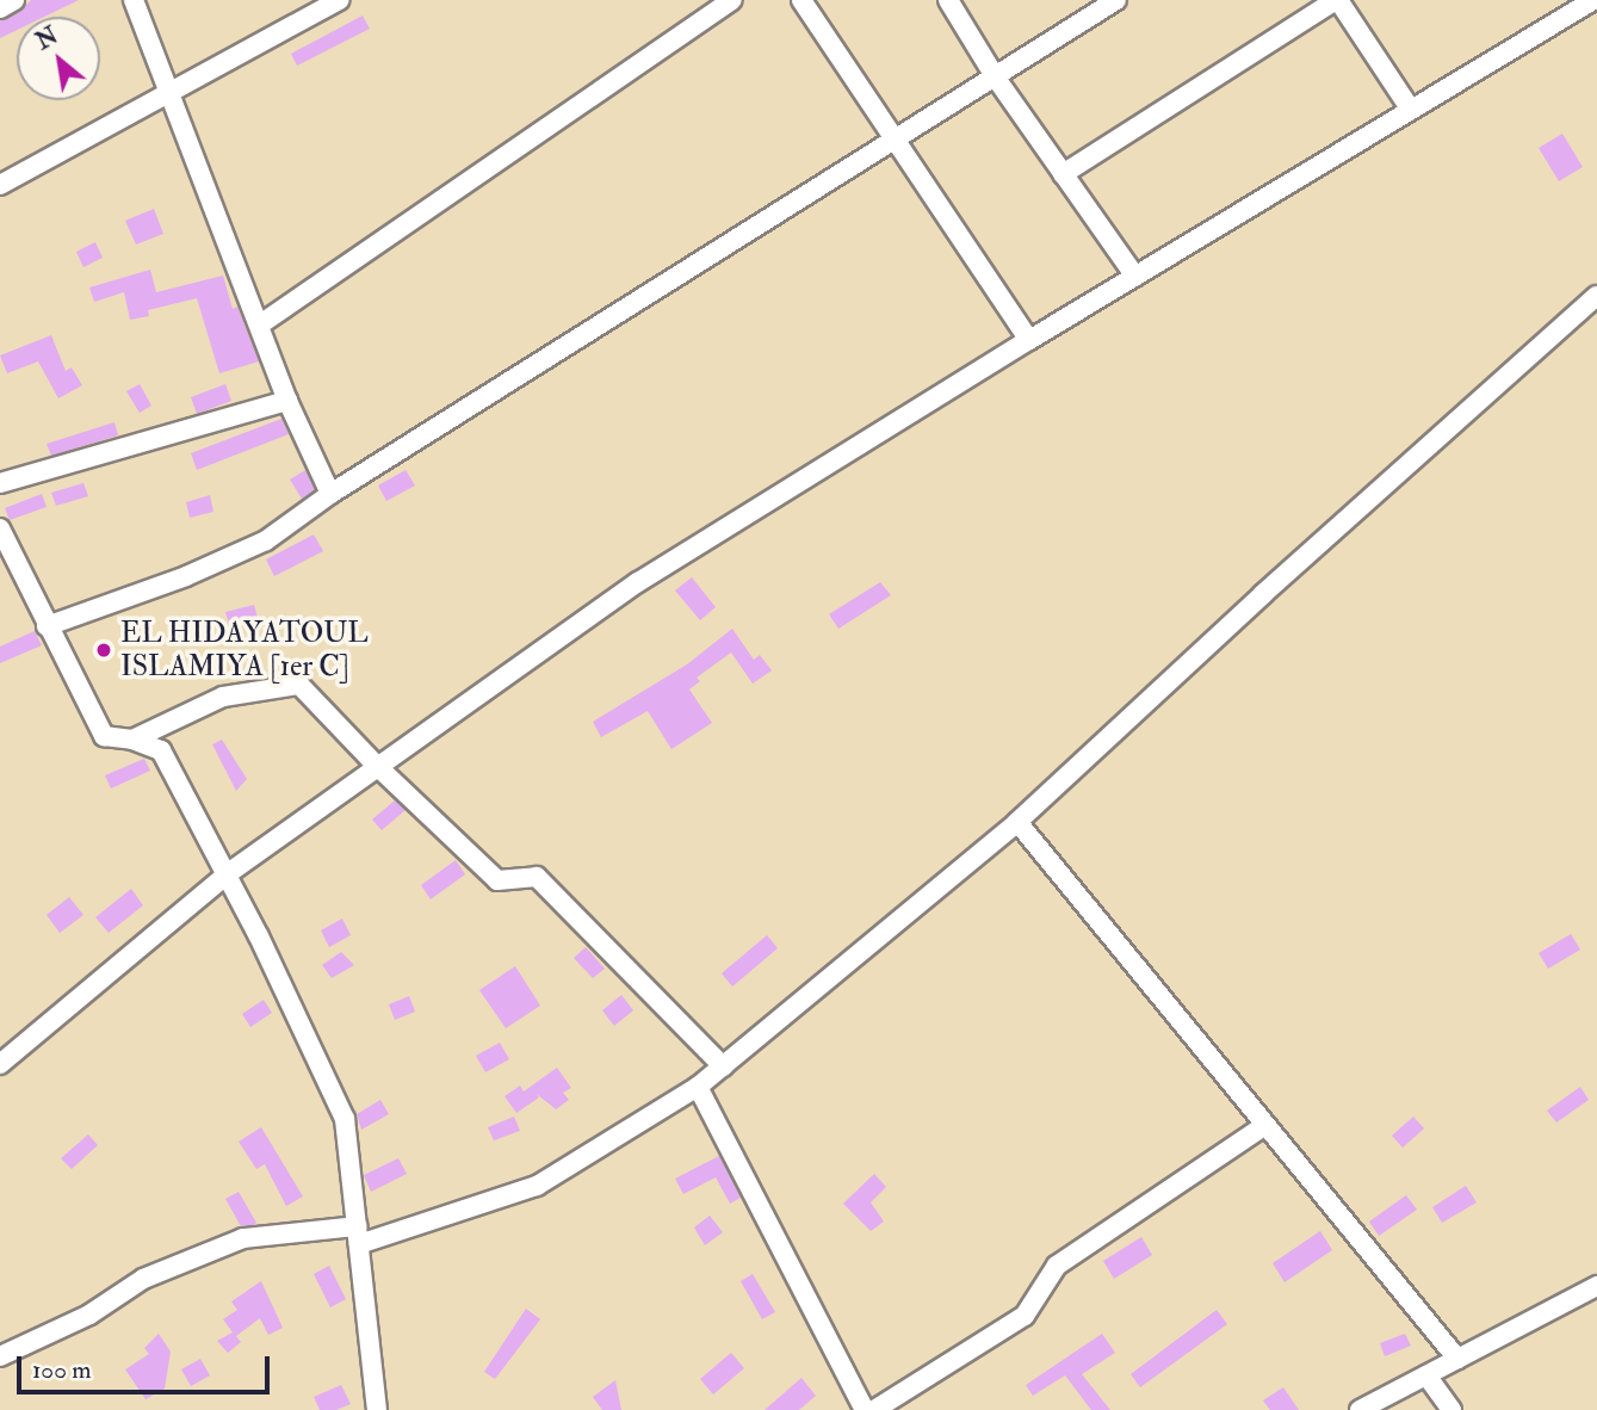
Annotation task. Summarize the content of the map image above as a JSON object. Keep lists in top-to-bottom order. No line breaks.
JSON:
{"places":["EL HIDAYATOUL ISLAMIYA [1er C]"],"scale_bar":"100 m","north":"top left"}
